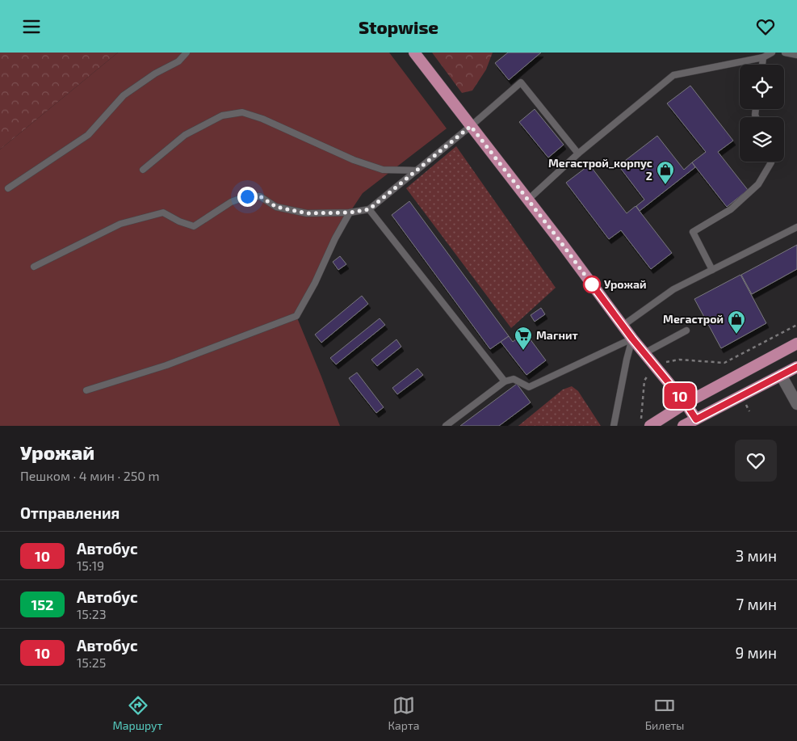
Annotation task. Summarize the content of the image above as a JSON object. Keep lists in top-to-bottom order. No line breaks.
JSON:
{"places":{"shop":["Мегастрой_корпус 2","Мегастрой"],"other":["Урожай"],"supermarket":["Магнит"]},"lines":["bus line 10"],"page":{"header":"Stopwise","on_map":"10","heading":[["Урожай","Пешком · 4 мин · 250 m"],"Отправления"],"list":[{"mark":"10","name":"Автобус","note":"15:19","value":"3 мин"},{"mark":"152","name":"Автобус","note":"15:23","value":"7 мин"},{"mark":"10","name":"Автобус","note":"15:25","value":"9 мин"}],"tabs":["Маршрут","Карта","Билеты"]}}
